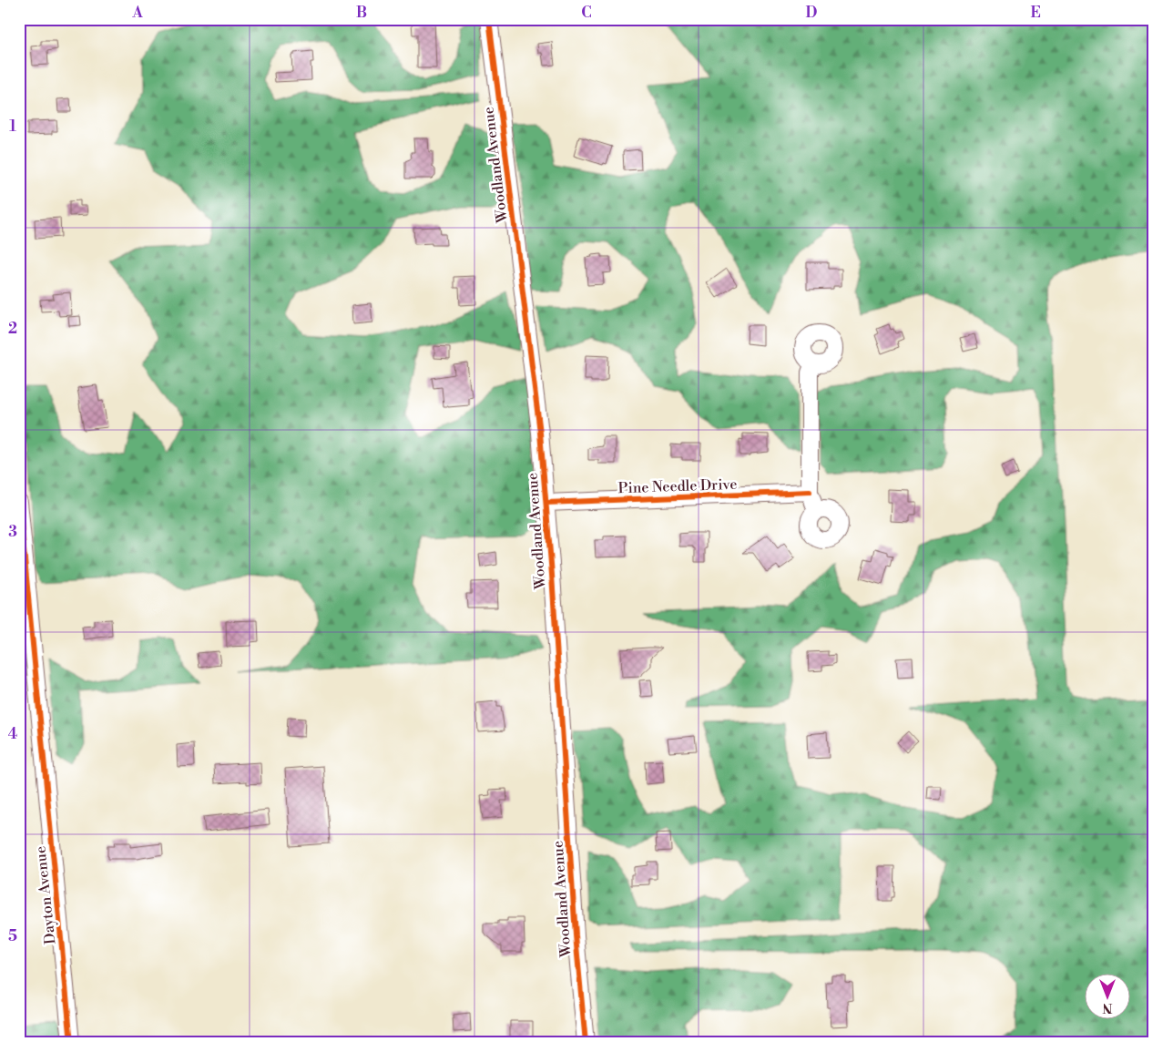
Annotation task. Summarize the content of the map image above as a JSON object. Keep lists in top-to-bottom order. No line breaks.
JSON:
{"streets":{"street":["Woodland Avenue","Pine Needle Drive","Dayton Avenue"]},"crossings":[["Woodland Avenue","Pine Needle Drive"]],"north":"bottom","grid":{"columns":["A","B","C","D","E"],"rows":["1","2","3","4","5"]}}
